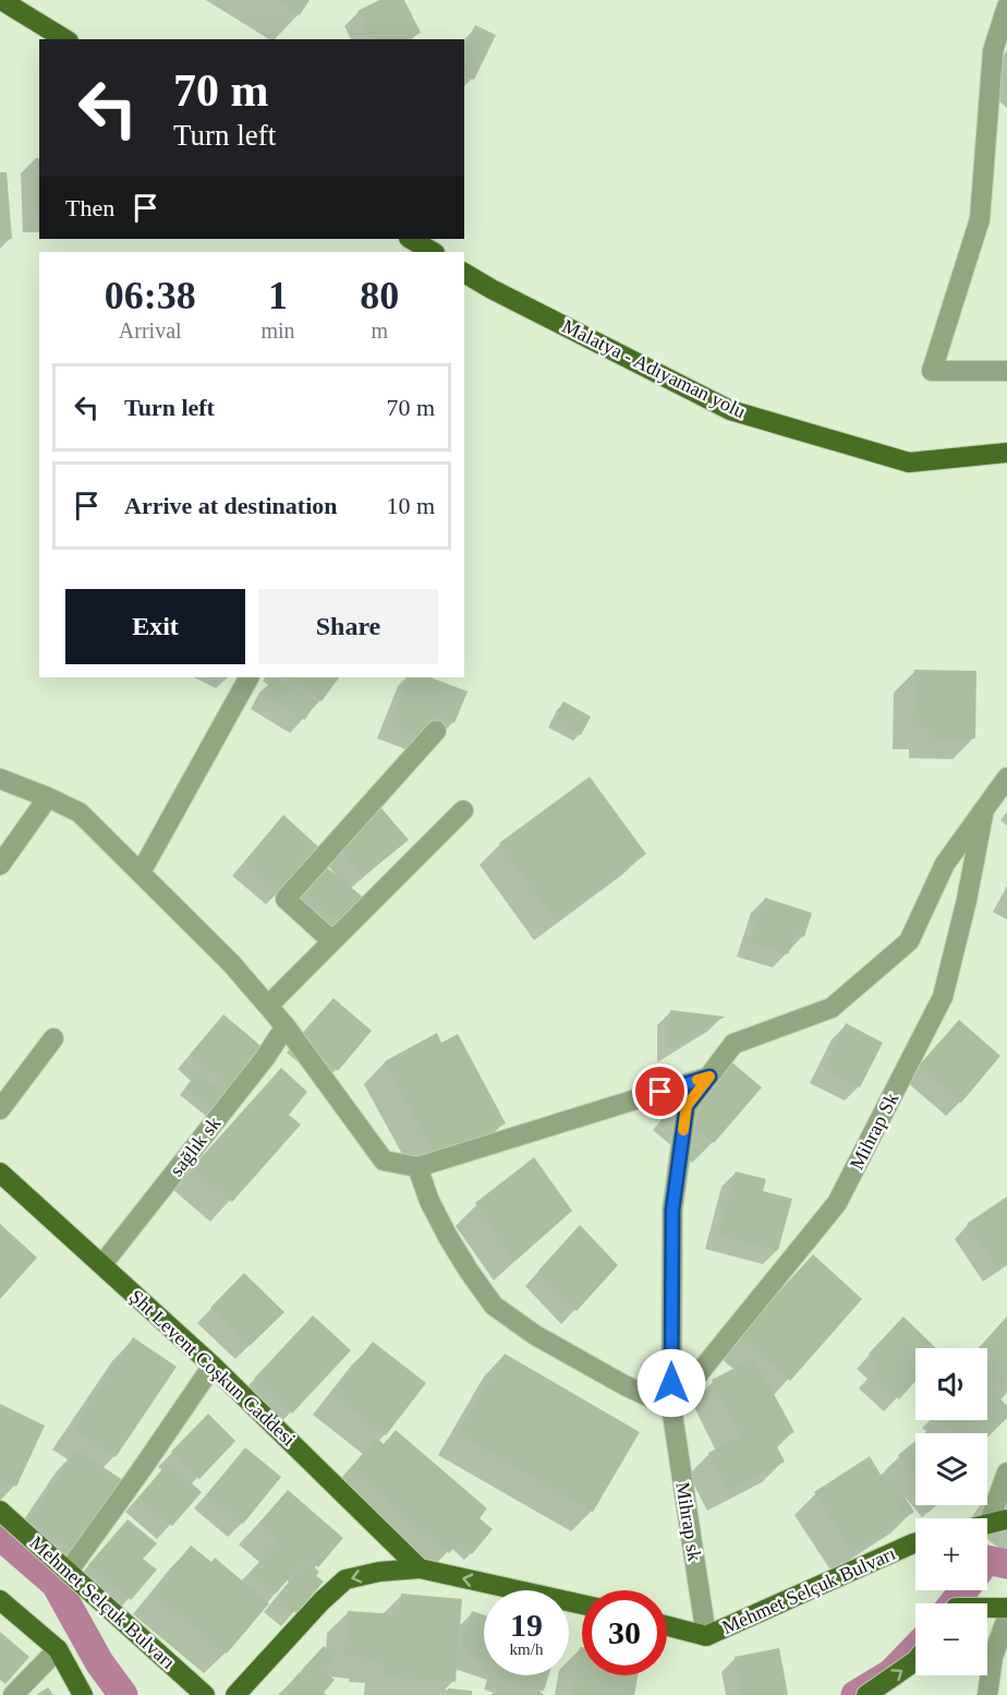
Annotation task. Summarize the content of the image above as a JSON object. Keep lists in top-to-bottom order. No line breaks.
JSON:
{"streets":{"main road":["Malatya - Adıyaman yolu","Şht Levent Coşkun Caddesi","Mehmet Selçuk Bulvarı"],"street":["Mihrap Sk","sağlık sk","Mihrap sk"]},"crossings":[["Mihrap Sk","Mihrap sk"],["sağlık sk","Şht Levent Coşkun Caddesi"],["Mihrap sk","Mehmet Selçuk Bulvarı"]],"page":{"turn":["70 m","Turn left"],"then":"Then","eta":["06:38","Arrival","1","min","80","m"],"list":[{"name":"Turn left","value":"70 m"},{"name":"Arrive at destination","value":"10 m"}],"buttons":["Exit","Share"],"map_buttons":["+","−"],"speed":"19 km/h","limit":"30"}}
